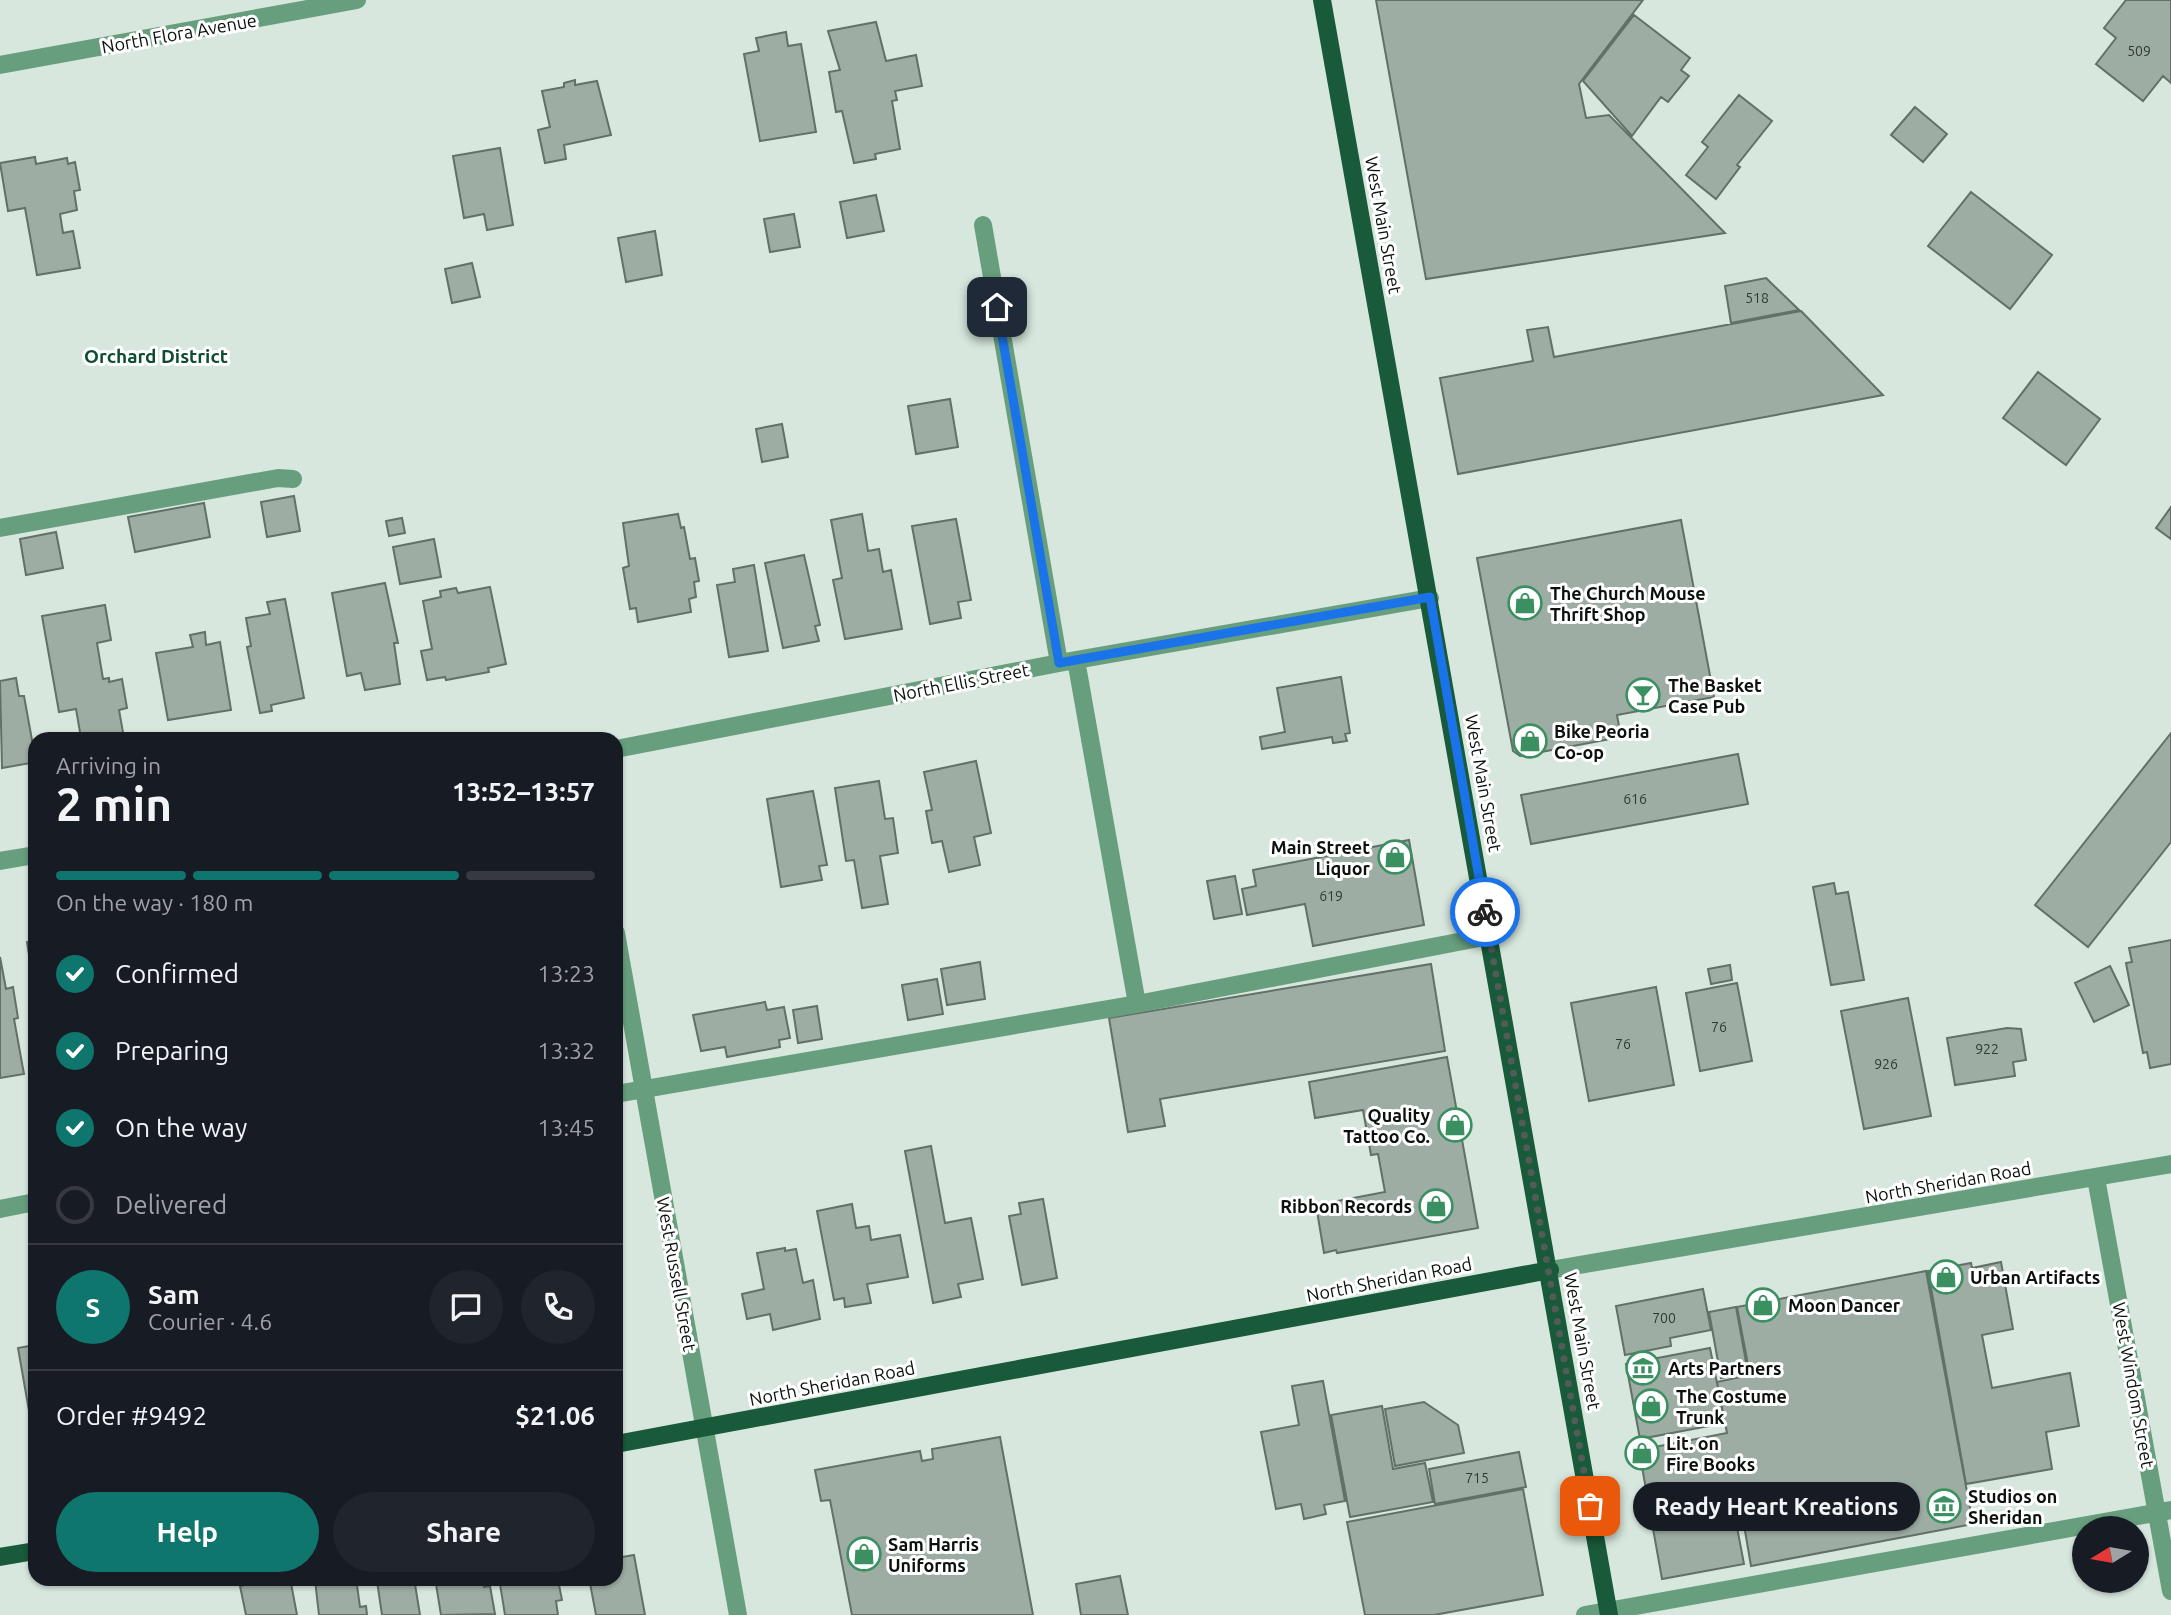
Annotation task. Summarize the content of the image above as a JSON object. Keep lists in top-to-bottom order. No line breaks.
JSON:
{"streets":{"main road":["West Main Street","North Sheridan Road"],"street":["North Flora Avenue","North Ellis Street","West Russell Street","West Windom Street"]},"crossings":[["West Main Street","North Ellis Street"],["West Main Street","North Sheridan Road"],["North Sheridan Road","West Russell Street"],["North Sheridan Road","West Windom Street"]],"districts":["Orchard District"],"places":{"shop":["The Church Mouse Thrift Shop","Bike Peoria Co-op","Main Street Liquor","Quality Tattoo Co.","Ribbon Records","Urban Artifacts","Moon Dancer","The Costume Trunk","Lit. on Fire Books","Sam Harris Uniforms"],"bar":["The Basket Case Pub"],"museum":["Arts Partners","Studios on Sheridan"],"other":["Ready Heart Kreations"]},"house_numbers":["509","518","616","619","76","76","922","926","700","715"],"north":"left","page":{"heading":["2 min","Arriving in","13:52–13:57"],"panel":["Sam","Courier · 4.6","Order #9492","$21.06"],"bar":"On the way · 180 m","list":[["Confirmed","13:23"],["Preparing","13:32"],["On the way","13:45"],"Delivered"],"round":"S","buttons":["Help","Share"],"bubble":"Ready Heart Kreations"}}
